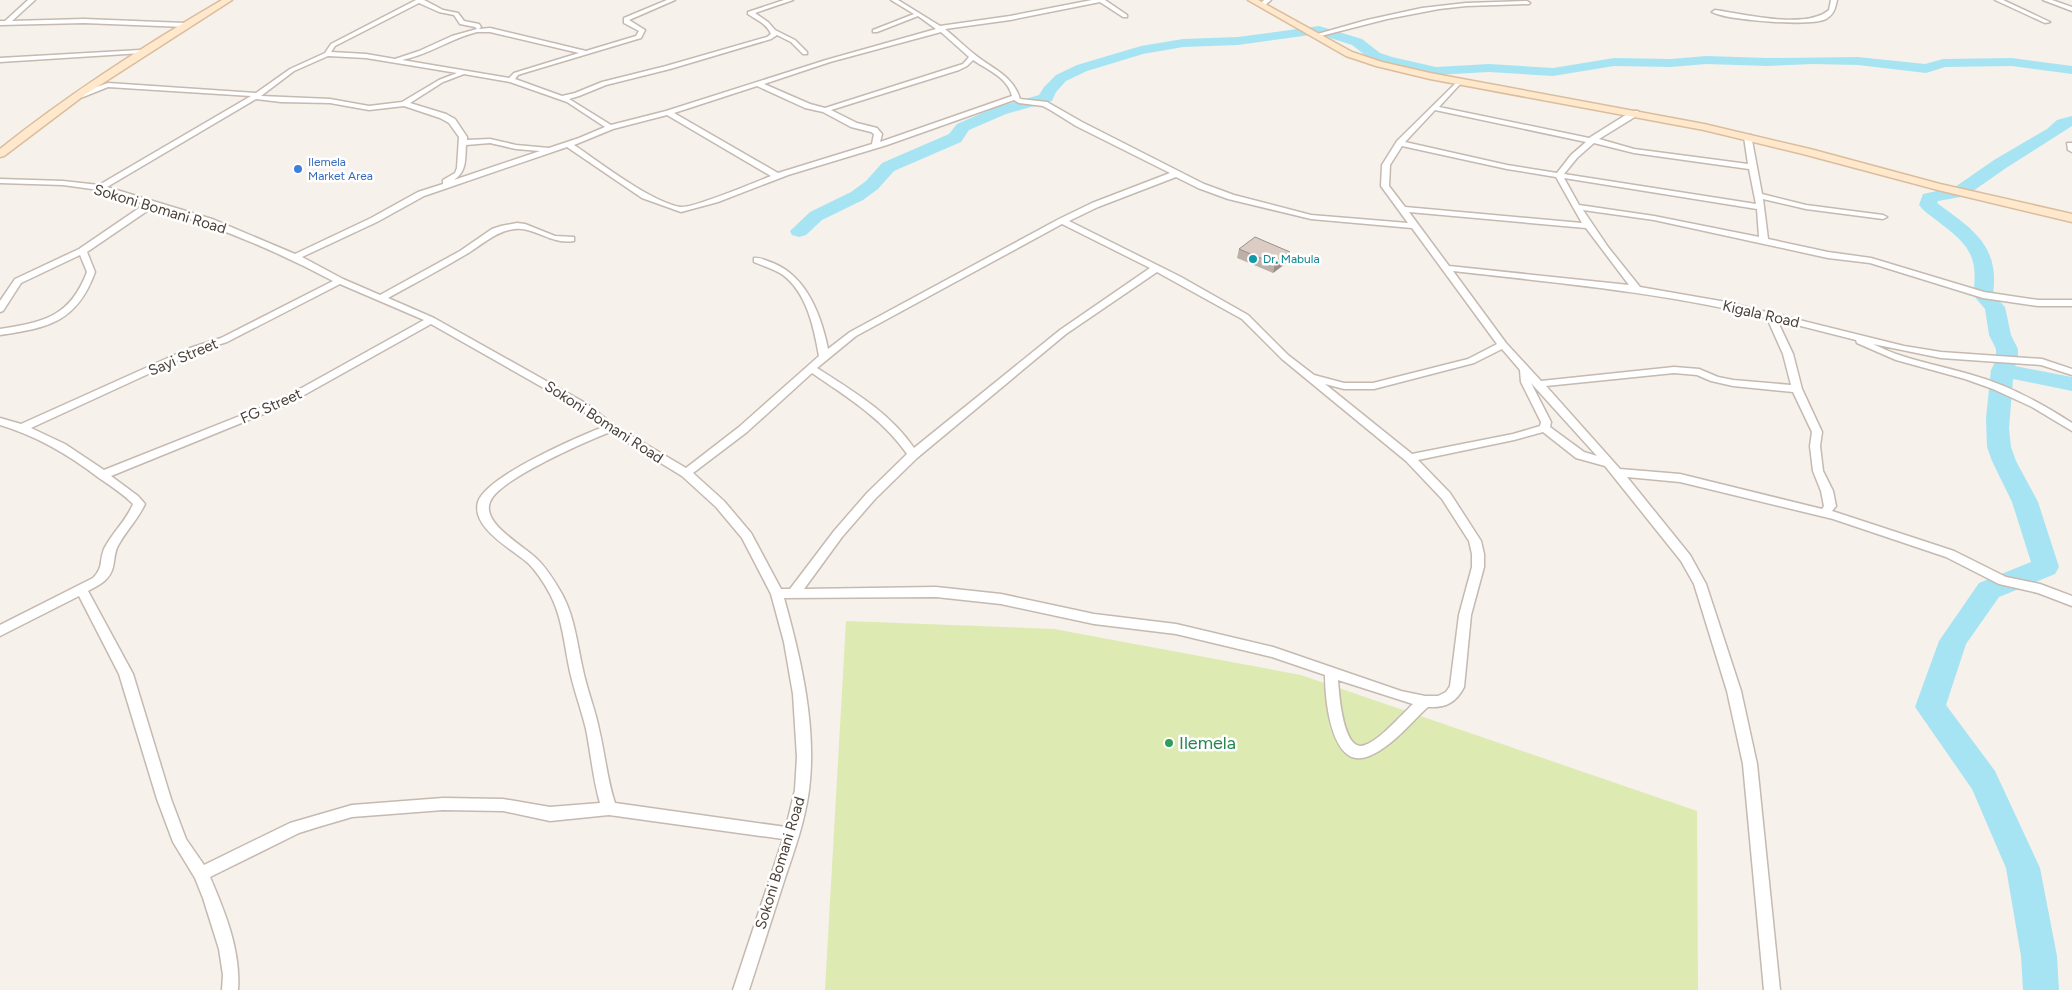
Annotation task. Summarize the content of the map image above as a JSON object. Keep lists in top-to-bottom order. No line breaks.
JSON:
{"streets":{"street":["Sokoni Bomani Road","Kigala Road","Sayi Street","FG Street"]},"crossings":[["Sokoni Bomani Road","Sayi Street"],["Sokoni Bomani Road","FG Street"]],"places":["Ilemela Market Area","Dr. Mabula","Ilemela"]}
